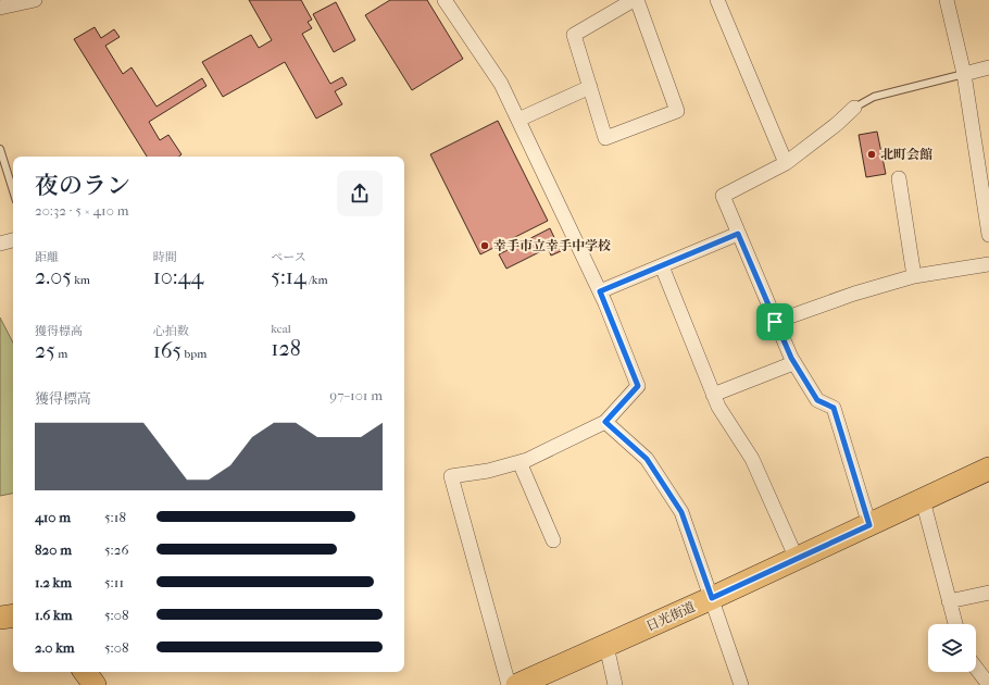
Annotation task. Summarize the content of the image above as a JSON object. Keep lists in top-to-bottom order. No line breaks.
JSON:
{"streets":{"main road":["日光街道"]},"places":["北町会館","幸手市立幸手中学校"],"page":{"heading":["夜のラン","20:32 · 5 × 410 m"],"stats":[["距離","2.05 km"],["時間","10:44"],["ペース","5:14 /km"],["獲得標高","25 m"],["心拍数","165 bpm"],["kcal","128"]],"chart":["獲得標高","97–101 m"],"list":[{"name":"410 m","note":"5:18"},{"name":"820 m","note":"5:26"},{"name":"1.2 km","note":"5:11"},{"name":"1.6 km","note":"5:08"},{"name":"2.0 km","note":"5:08"}]}}
